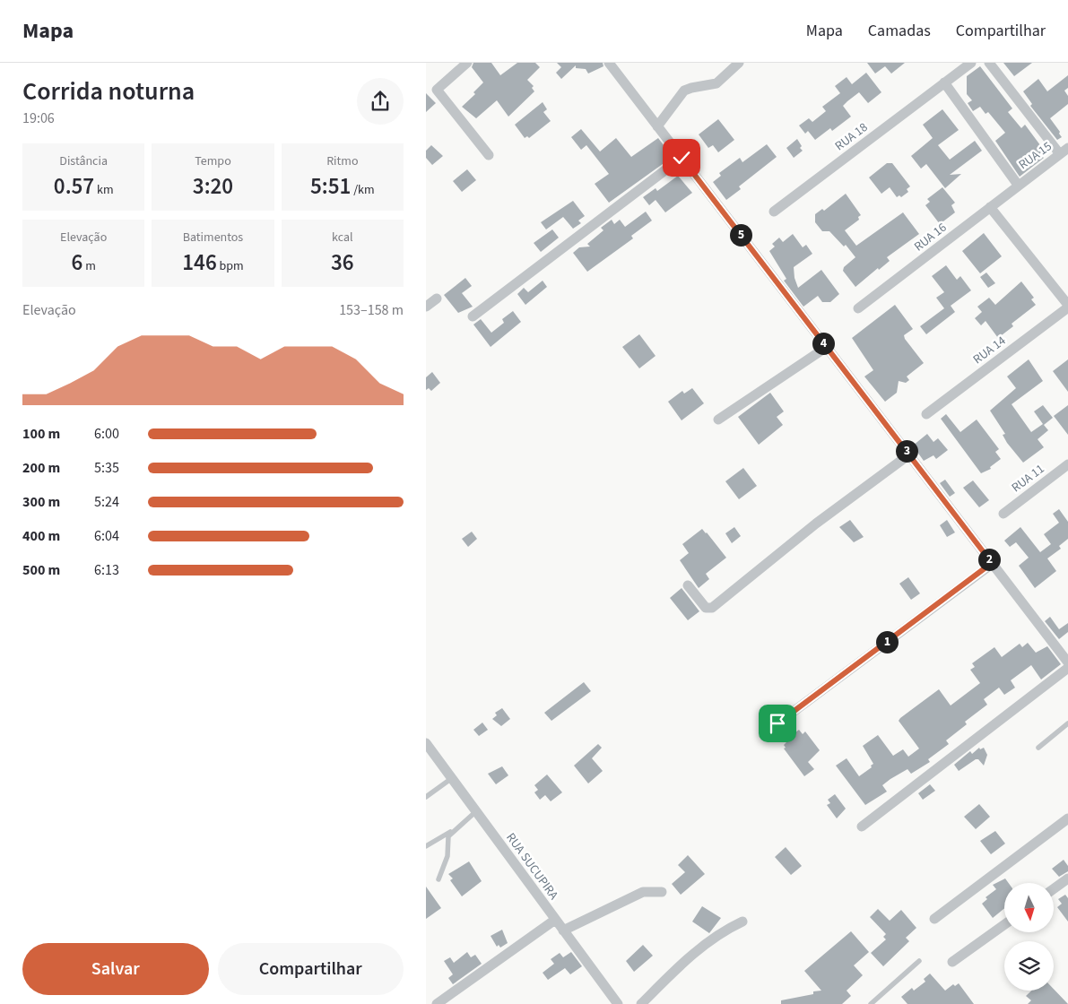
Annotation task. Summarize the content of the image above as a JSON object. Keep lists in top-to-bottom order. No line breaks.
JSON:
{"streets":{"street":["RUA 18","RUA 15","RUA 16","RUA 14","RUA 11","RUA SUCUPIRA"]},"crossings":[["RUA 15","RUA 16"]],"north":"bottom","page":{"header":"Mapa","nav":["Mapa","Camadas","Compartilhar"],"heading":["Corrida noturna","19:06"],"stats":[["Distância","0.57 km"],["Tempo","3:20"],["Ritmo","5:51 /km"],["Elevação","6 m"],["Batimentos","146 bpm"],["kcal","36"]],"pins":["5","4","3","2","1"],"chart":["Elevação","153–158 m"],"list":[{"name":"100 m","note":"6:00"},{"name":"200 m","note":"5:35"},{"name":"300 m","note":"5:24"},{"name":"400 m","note":"6:04"},{"name":"500 m","note":"6:13"}],"buttons":["Salvar","Compartilhar"]}}
